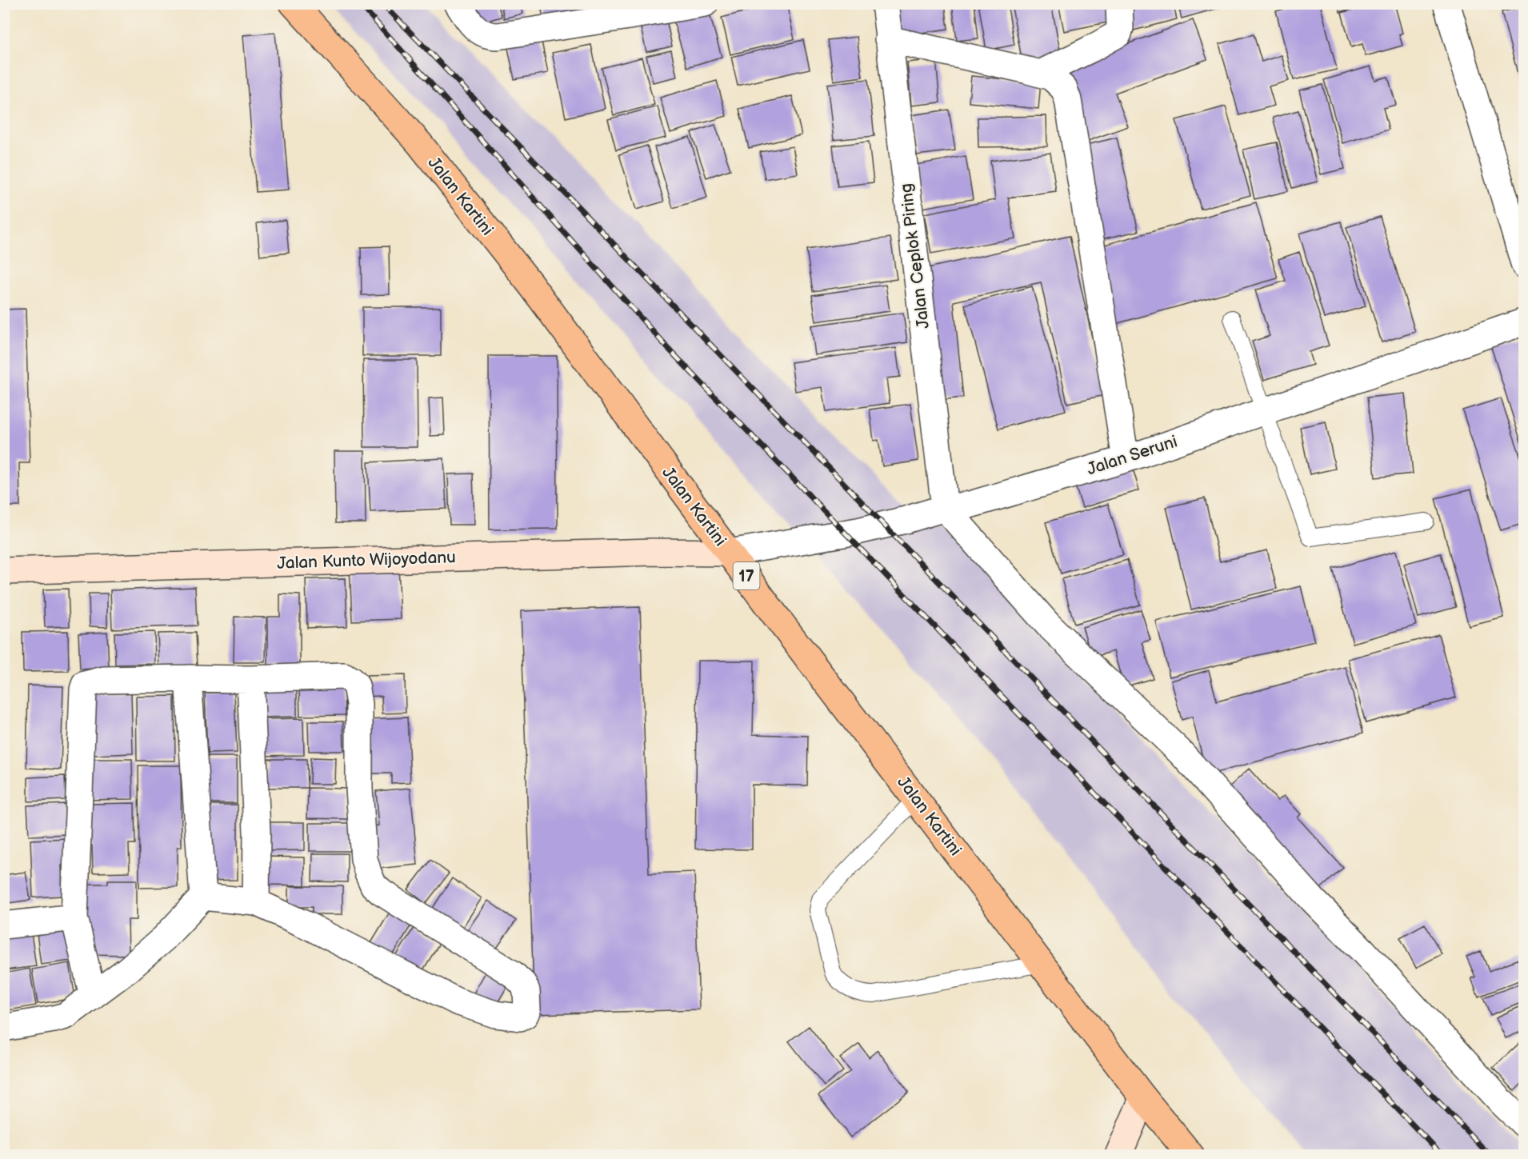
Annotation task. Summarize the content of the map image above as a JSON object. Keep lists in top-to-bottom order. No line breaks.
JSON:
{"streets":{"highway":["Jalan Kartini","17"],"street":["Jalan Ceplok Piring","Jalan Seruni","Jalan Kunto Wijoyodanu"]},"crossings":[["Jalan Kartini","Jalan Seruni"],["Jalan Kartini","Jalan Kunto Wijoyodanu"],["Jalan Ceplok Piring","Jalan Seruni"],["Jalan Seruni","Jalan Kunto Wijoyodanu"]]}
